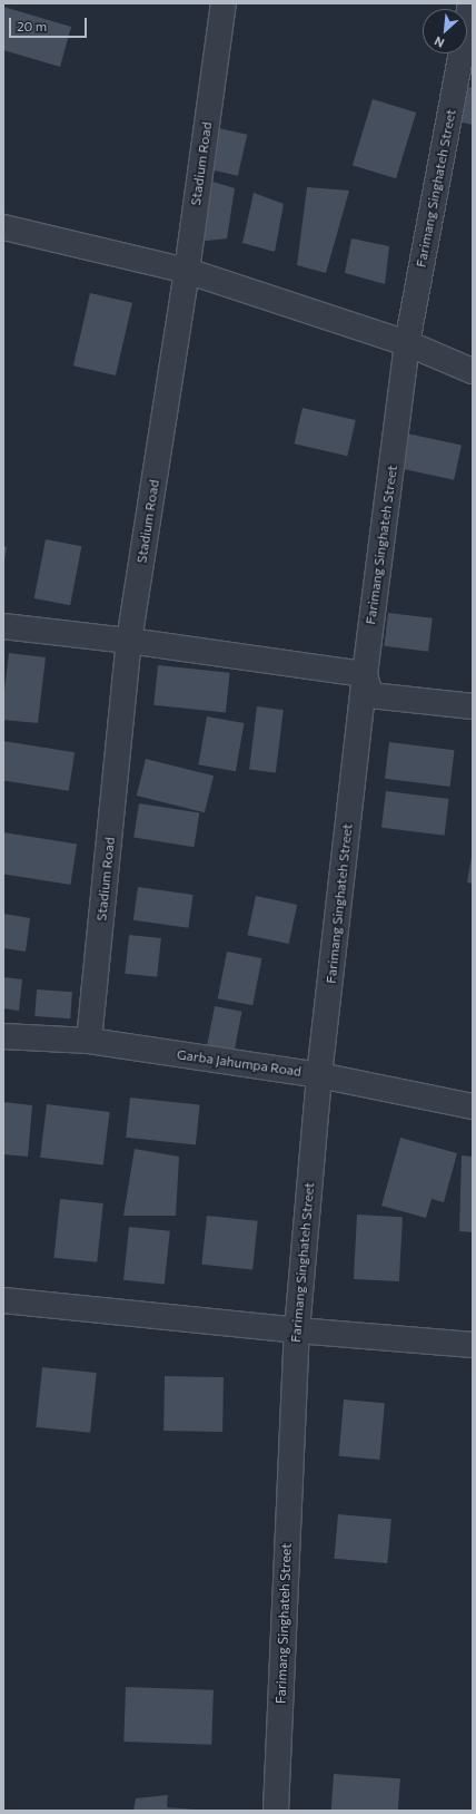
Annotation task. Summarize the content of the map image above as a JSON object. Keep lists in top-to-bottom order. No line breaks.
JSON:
{"streets":{"street":["Stadium Road","Farimang Singhateh Street","Garba Jahumpa Road"]},"crossings":[["Stadium Road","Garba Jahumpa Road"],["Farimang Singhateh Street","Garba Jahumpa Road"]],"scale_bar":"20 m","north":"bottom left"}
